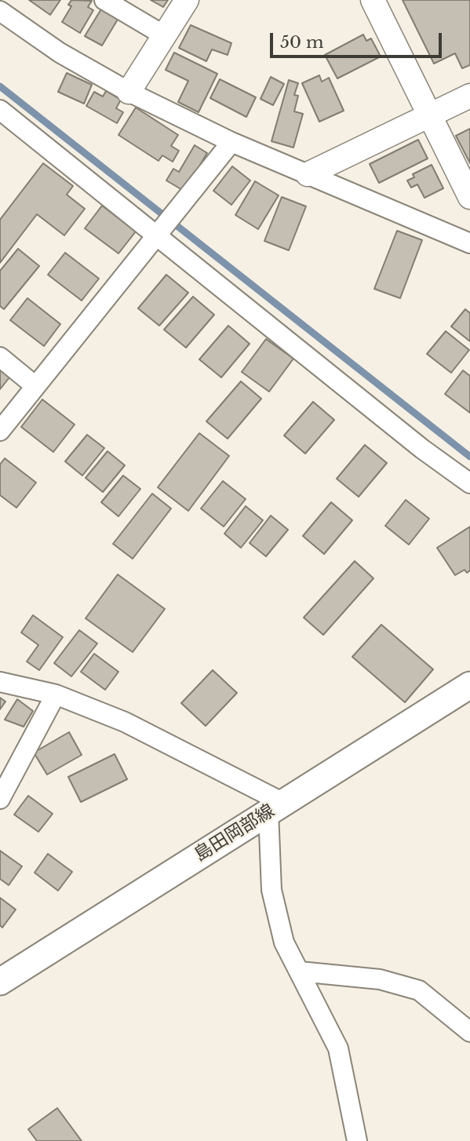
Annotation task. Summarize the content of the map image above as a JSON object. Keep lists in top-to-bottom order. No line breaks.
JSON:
{"streets":{"main road":["島田岡部線"]},"scale_bar":"50 m"}
